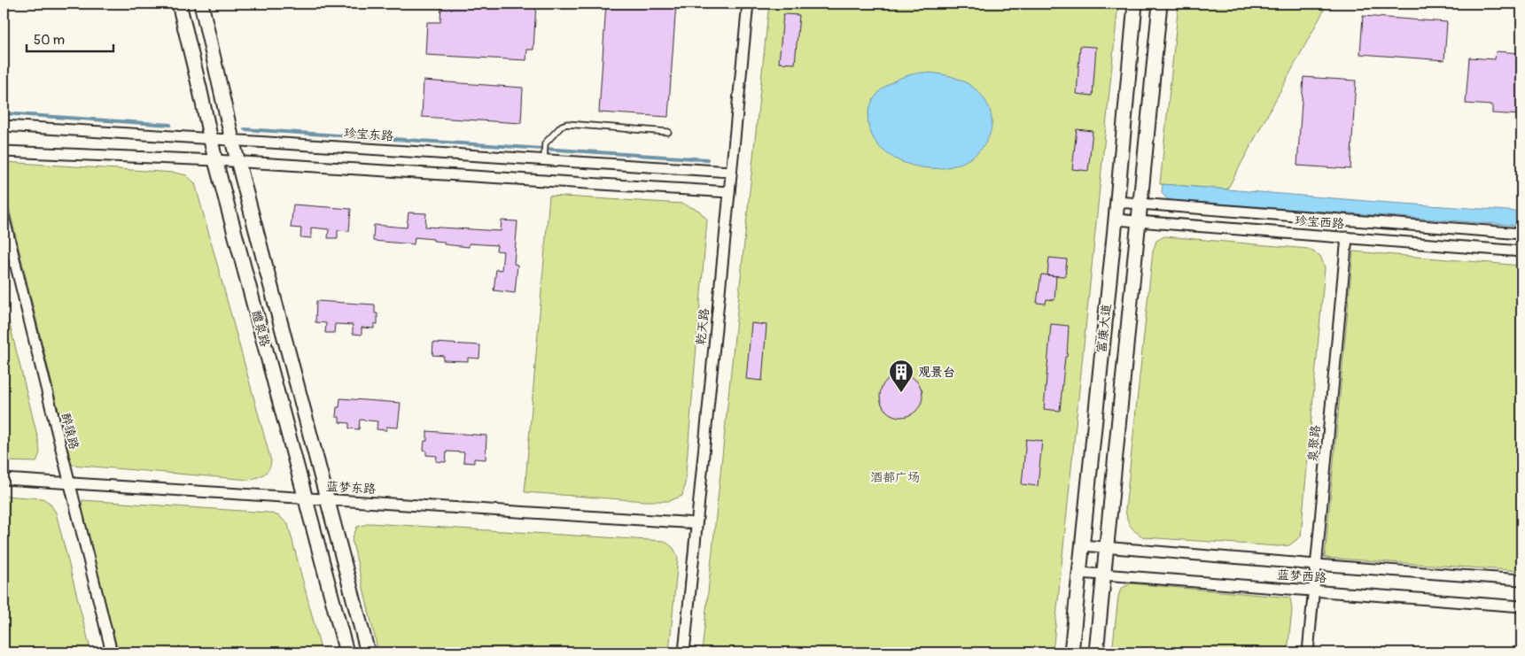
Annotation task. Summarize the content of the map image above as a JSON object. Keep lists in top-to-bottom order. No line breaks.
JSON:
{"streets":{"street":["珍宝东路","珍宝西路","乾天路","醴泉路","富康大道","醉猿路","泉聚路","蓝梦东路","蓝梦西路"]},"crossings":[["珍宝东路","乾天路"],["珍宝东路","醴泉路"],["珍宝西路","富康大道"],["珍宝西路","泉聚路"],["乾天路","蓝梦东路"],["醴泉路","蓝梦东路"],["富康大道","蓝梦西路"],["醉猿路","蓝梦东路"],["泉聚路","蓝梦西路"]],"parks":["酒都广场"],"places":{"building":["观景台"]},"scale_bar":"50 m"}
